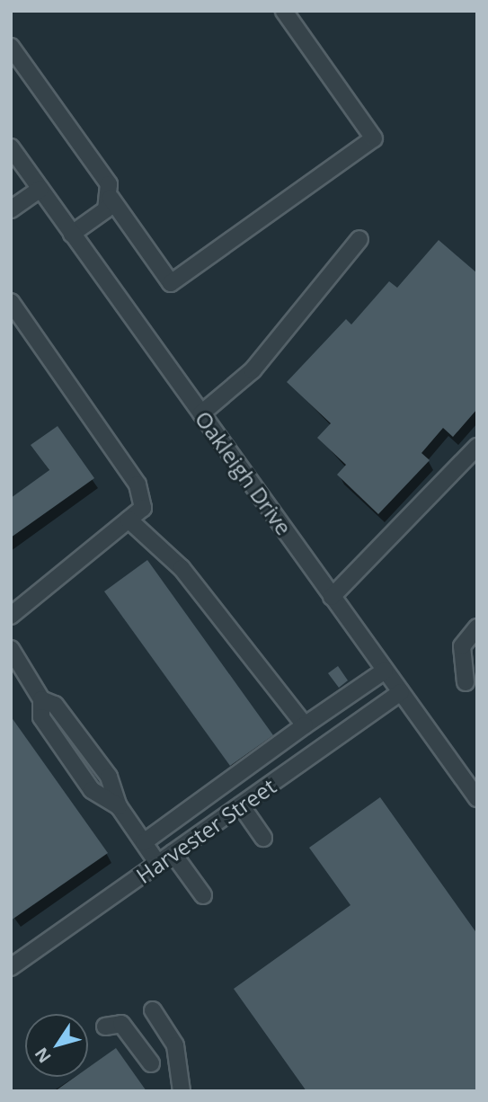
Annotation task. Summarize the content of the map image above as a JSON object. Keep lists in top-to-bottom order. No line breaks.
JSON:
{"streets":{"street":["Oakleigh Drive","Harvester Street"]},"crossings":[["Oakleigh Drive","Harvester Street"]],"north":"bottom left"}
